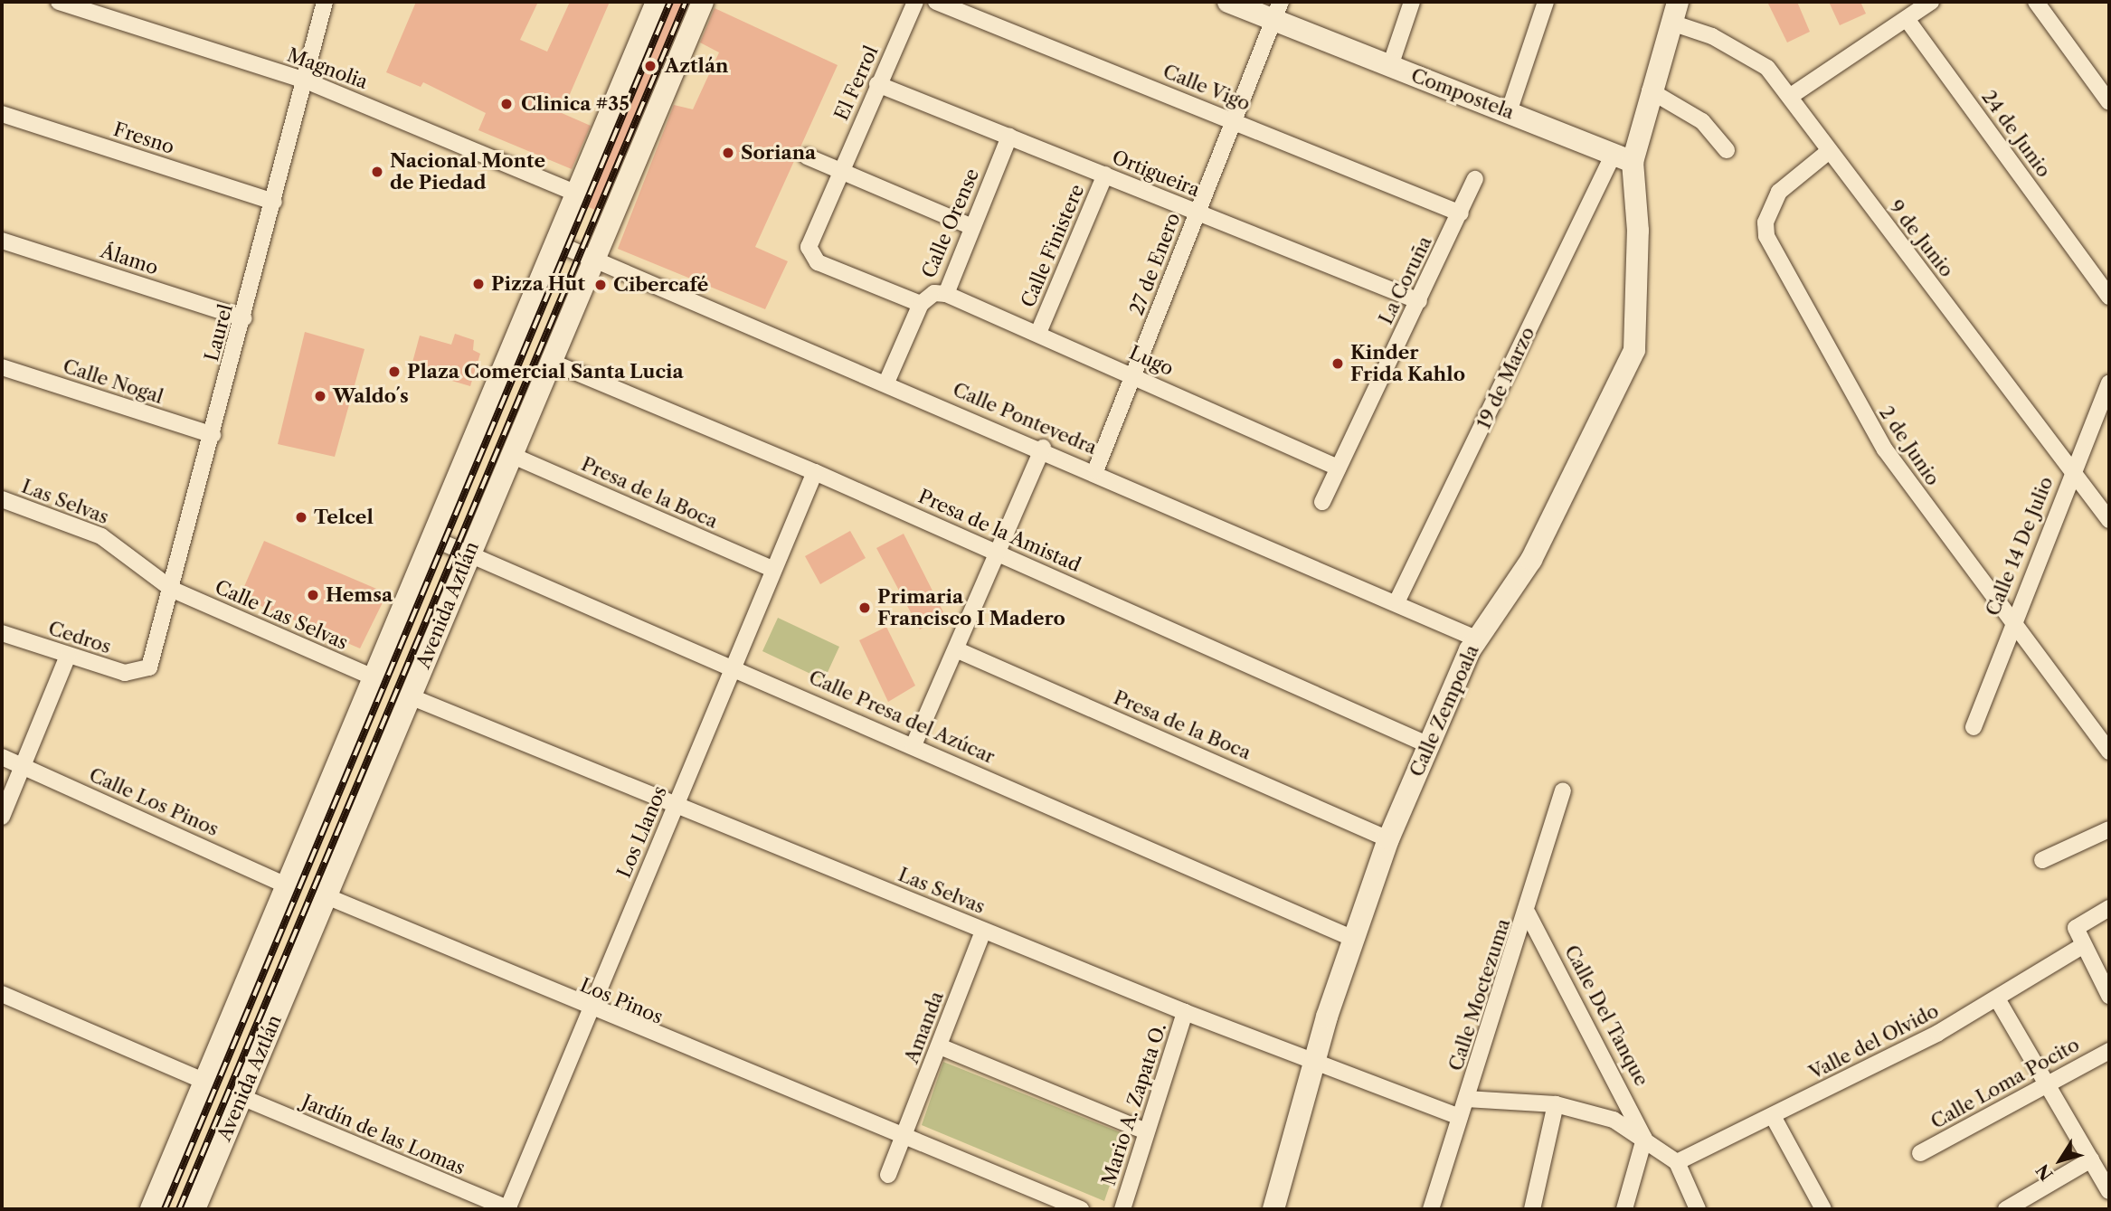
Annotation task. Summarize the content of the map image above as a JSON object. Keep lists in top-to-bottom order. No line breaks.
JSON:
{"streets":{"main road":["Compostela","19 de Marzo","Avenida Aztlán","Calle Zempoala"],"street":["Magnolia","El Ferrol","Calle Vigo","24 de Junio","Fresno","Ortigueira","Calle Orense","9 de Junio","Calle Finistere","Álamo","27 de Enero","La Coruña","Laurel","Lugo","Calle Nogal","Calle Pontevedra","2 de Junio","Presa de la Boca","Las Selvas","Presa de la Amistad","Calle 14 De Julio","Calle Las Selvas","Cedros","Calle Presa del Azúcar","Calle Los Pinos","Los Llanos","Calle Moctezuma","Los Pinos","Calle Del Tanque","Amanda","Valle del Olvido","Calle Loma Pocito","Mario A. Zapata O.","Jardín de las Lomas"]},"crossings":[["Magnolia","Laurel"],["Magnolia","Avenida Aztlán"],["El Ferrol","Ortigueira"],["El Ferrol","Calle Orense"],["Calle Vigo","27 de Enero"],["Calle Vigo","La Coruña"],["Compostela","27 de Enero"],["Compostela","19 de Marzo"],["Compostela","Calle Zempoala"],["Fresno","Laurel"],["Ortigueira","Calle Orense"],["Ortigueira","Calle Finistere"],["Ortigueira","27 de Enero"],["Ortigueira","La Coruña"],["Calle Orense","Lugo"],["Calle Orense","Calle Pontevedra"],["9 de Junio","19 de Marzo"],["9 de Junio","2 de Junio"],["9 de Junio","Calle 14 De Julio"],["Calle Finistere","Lugo"],["Álamo","Laurel"],["27 de Enero","Lugo"],["27 de Enero","Calle Pontevedra"],["La Coruña","Lugo"],["Laurel","Calle Nogal"],["Laurel","Las Selvas"],["Laurel","Calle Las Selvas"],["Laurel","Cedros"],["19 de Marzo","Calle Pontevedra"],["19 de Marzo","Calle Zempoala"],["Calle Pontevedra","Avenida Aztlán"],["Calle Pontevedra","Calle Zempoala"],["2 de Junio","Calle 14 De Julio"],["Presa de la Boca","Avenida Aztlán"],["Presa de la Boca","Calle Zempoala"],["Presa de la Boca","Los Llanos"],["Las Selvas","Avenida Aztlán"],["Las Selvas","Calle Las Selvas"],["Las Selvas","Calle Zempoala"],["Las Selvas","Los Llanos"],["Las Selvas","Calle Moctezuma"],["Las Selvas","Amanda"],["Las Selvas","Mario A. Zapata O."],["Presa de la Amistad","Avenida Aztlán"],["Presa de la Amistad","Calle Zempoala"],["Presa de la Amistad","Los Llanos"],["Avenida Aztlán","Calle Las Selvas"],["Avenida Aztlán","Calle Presa del Azúcar"],["Avenida Aztlán","Calle Los Pinos"],["Avenida Aztlán","Los Pinos"],["Avenida Aztlán","Jardín de las Lomas"],["Calle Zempoala","Calle Presa del Azúcar"],["Calle Presa del Azúcar","Los Llanos"],["Los Llanos","Los Pinos"],["Los Llanos","Jardín de las Lomas"],["Calle Moctezuma","Calle Del Tanque"],["Los Pinos","Amanda"]],"places":["Aztlán","Clinica #35","Soriana","Nacional Monte de Piedad","Pizza Hut","Cibercafé","Kinder Frida Kahlo","Plaza Comercial Santa Lucia","Waldo´s","Telcel","Hemsa","Primaria Francisco I Madero"],"north":"bottom left"}
